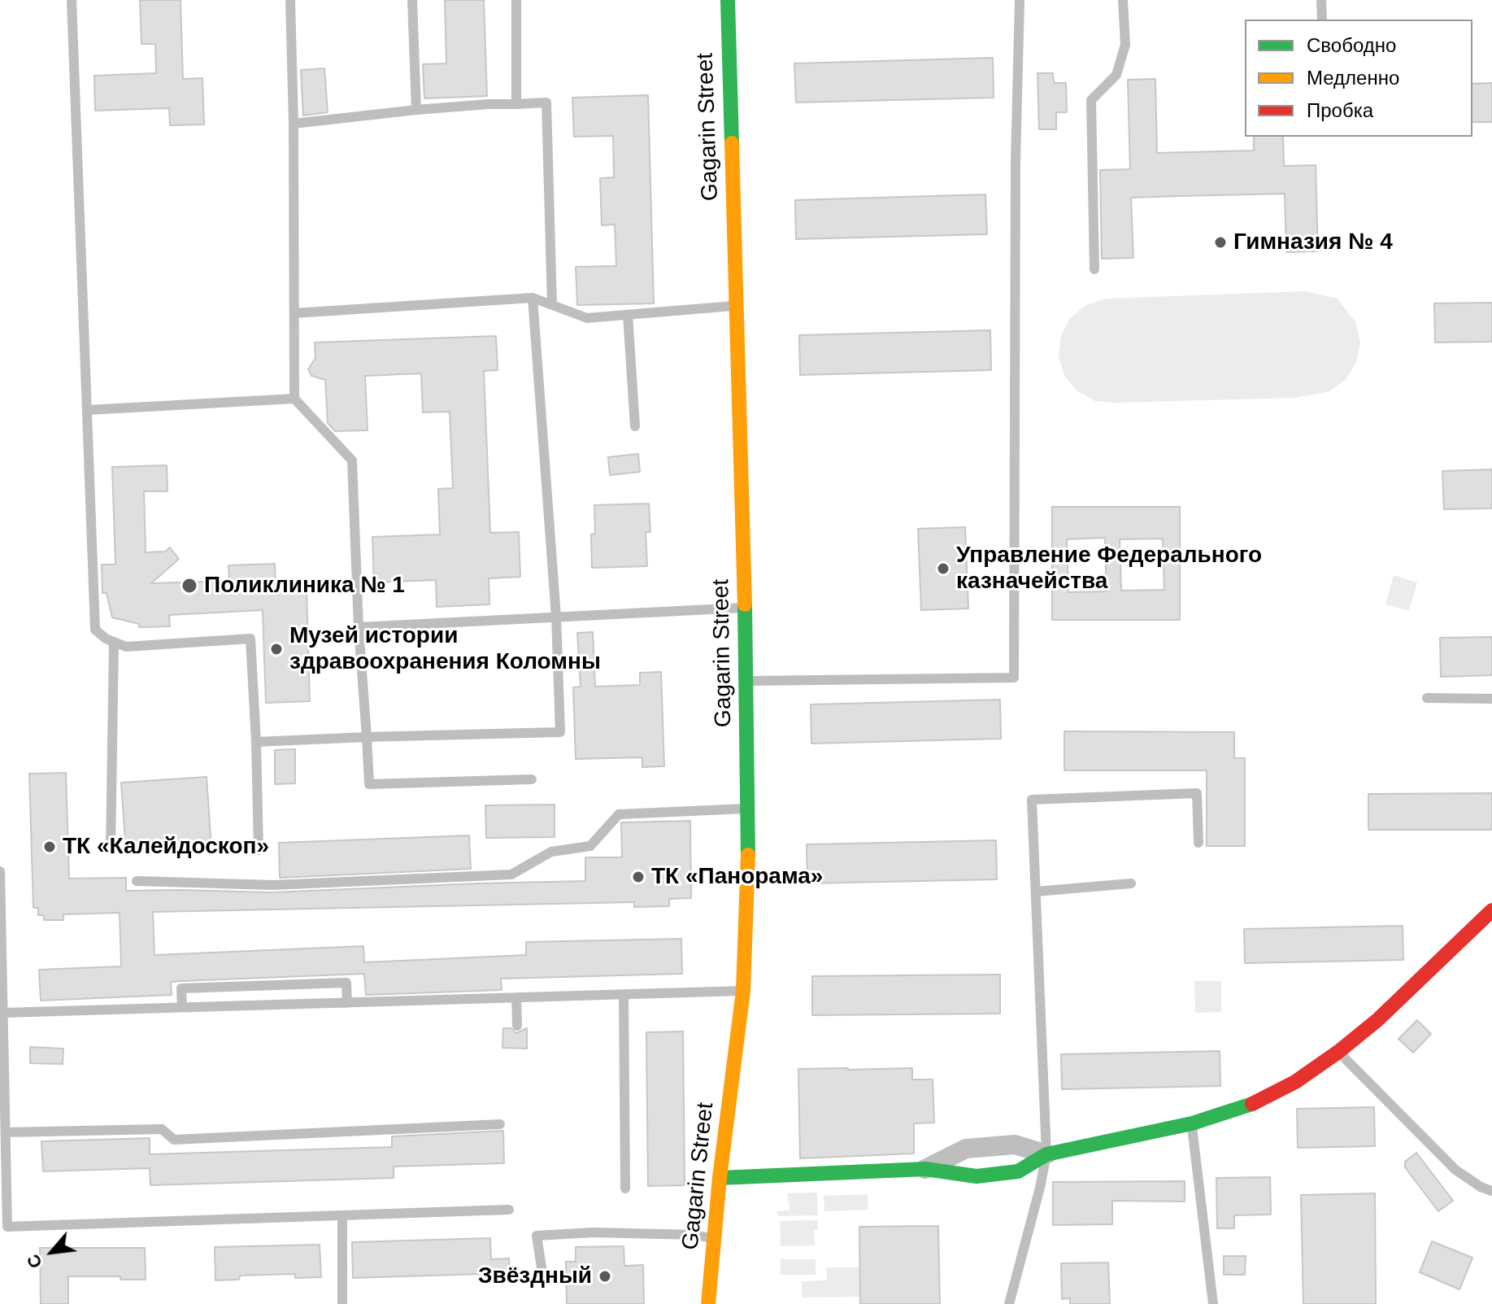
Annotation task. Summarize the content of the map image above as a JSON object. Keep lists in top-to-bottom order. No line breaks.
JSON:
{"streets":{"street":["Gagarin Street"]},"places":["Гимназия № 4","Управление Федерального казначейства","Поликлиника № 1","Музей истории здравоохранения Коломны","ТК «Калейдоскоп»","ТК «Панорама»","Звёздный"],"legend":["Свободно","Медленно","Пробка"],"north":"bottom left"}
